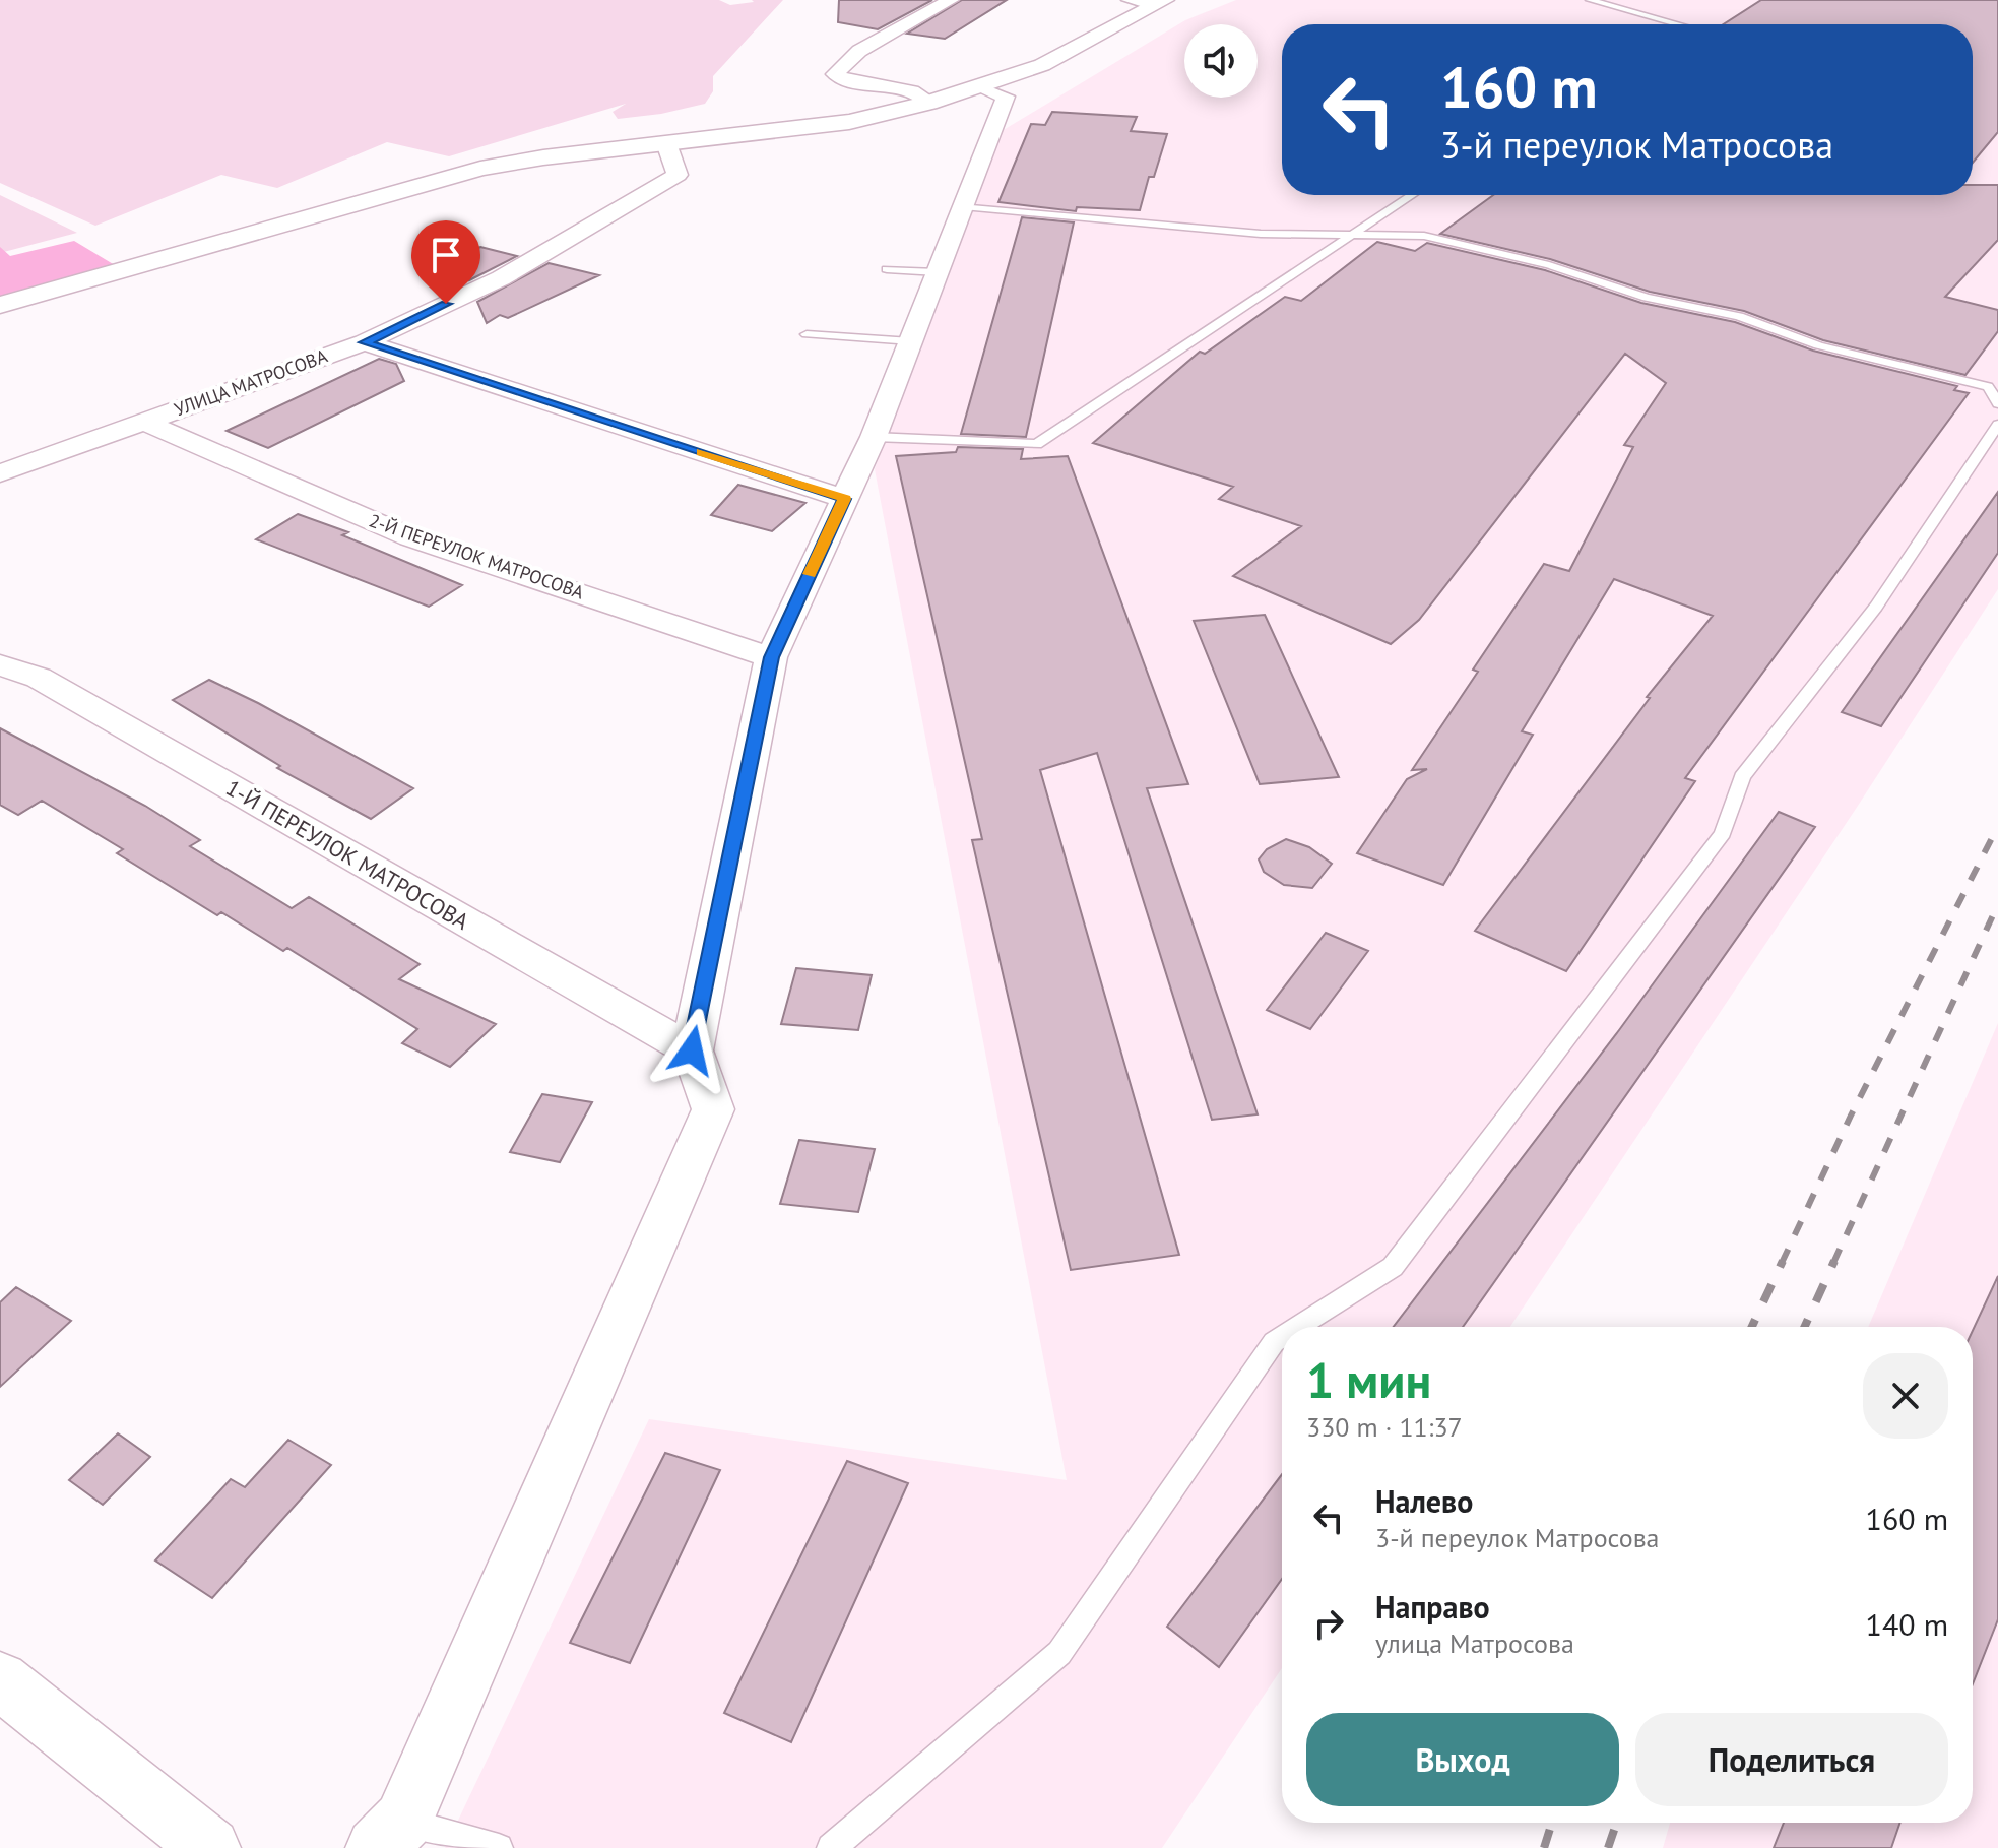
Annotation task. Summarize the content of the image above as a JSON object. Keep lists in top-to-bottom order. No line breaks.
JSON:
{"streets":{"street":["УЛИЦА МАТРОСОВА","2-Й ПЕРЕУЛОК МАТРОСОВА","1-Й ПЕРЕУЛОК МАТРОСОВА"]},"crossings":[["УЛИЦА МАТРОСОВА","2-Й ПЕРЕУЛОК МАТРОСОВА"]],"page":{"turn":["160 m","3-й переулок Матросова"],"heading":["1 мин","330 m · 11:37"],"list":[{"name":"Налево","note":"3-й переулок Матросова","value":"160 m"},{"name":"Направо","note":"улица Матросова","value":"140 m"}],"buttons":["Выход","Поделиться"]}}
